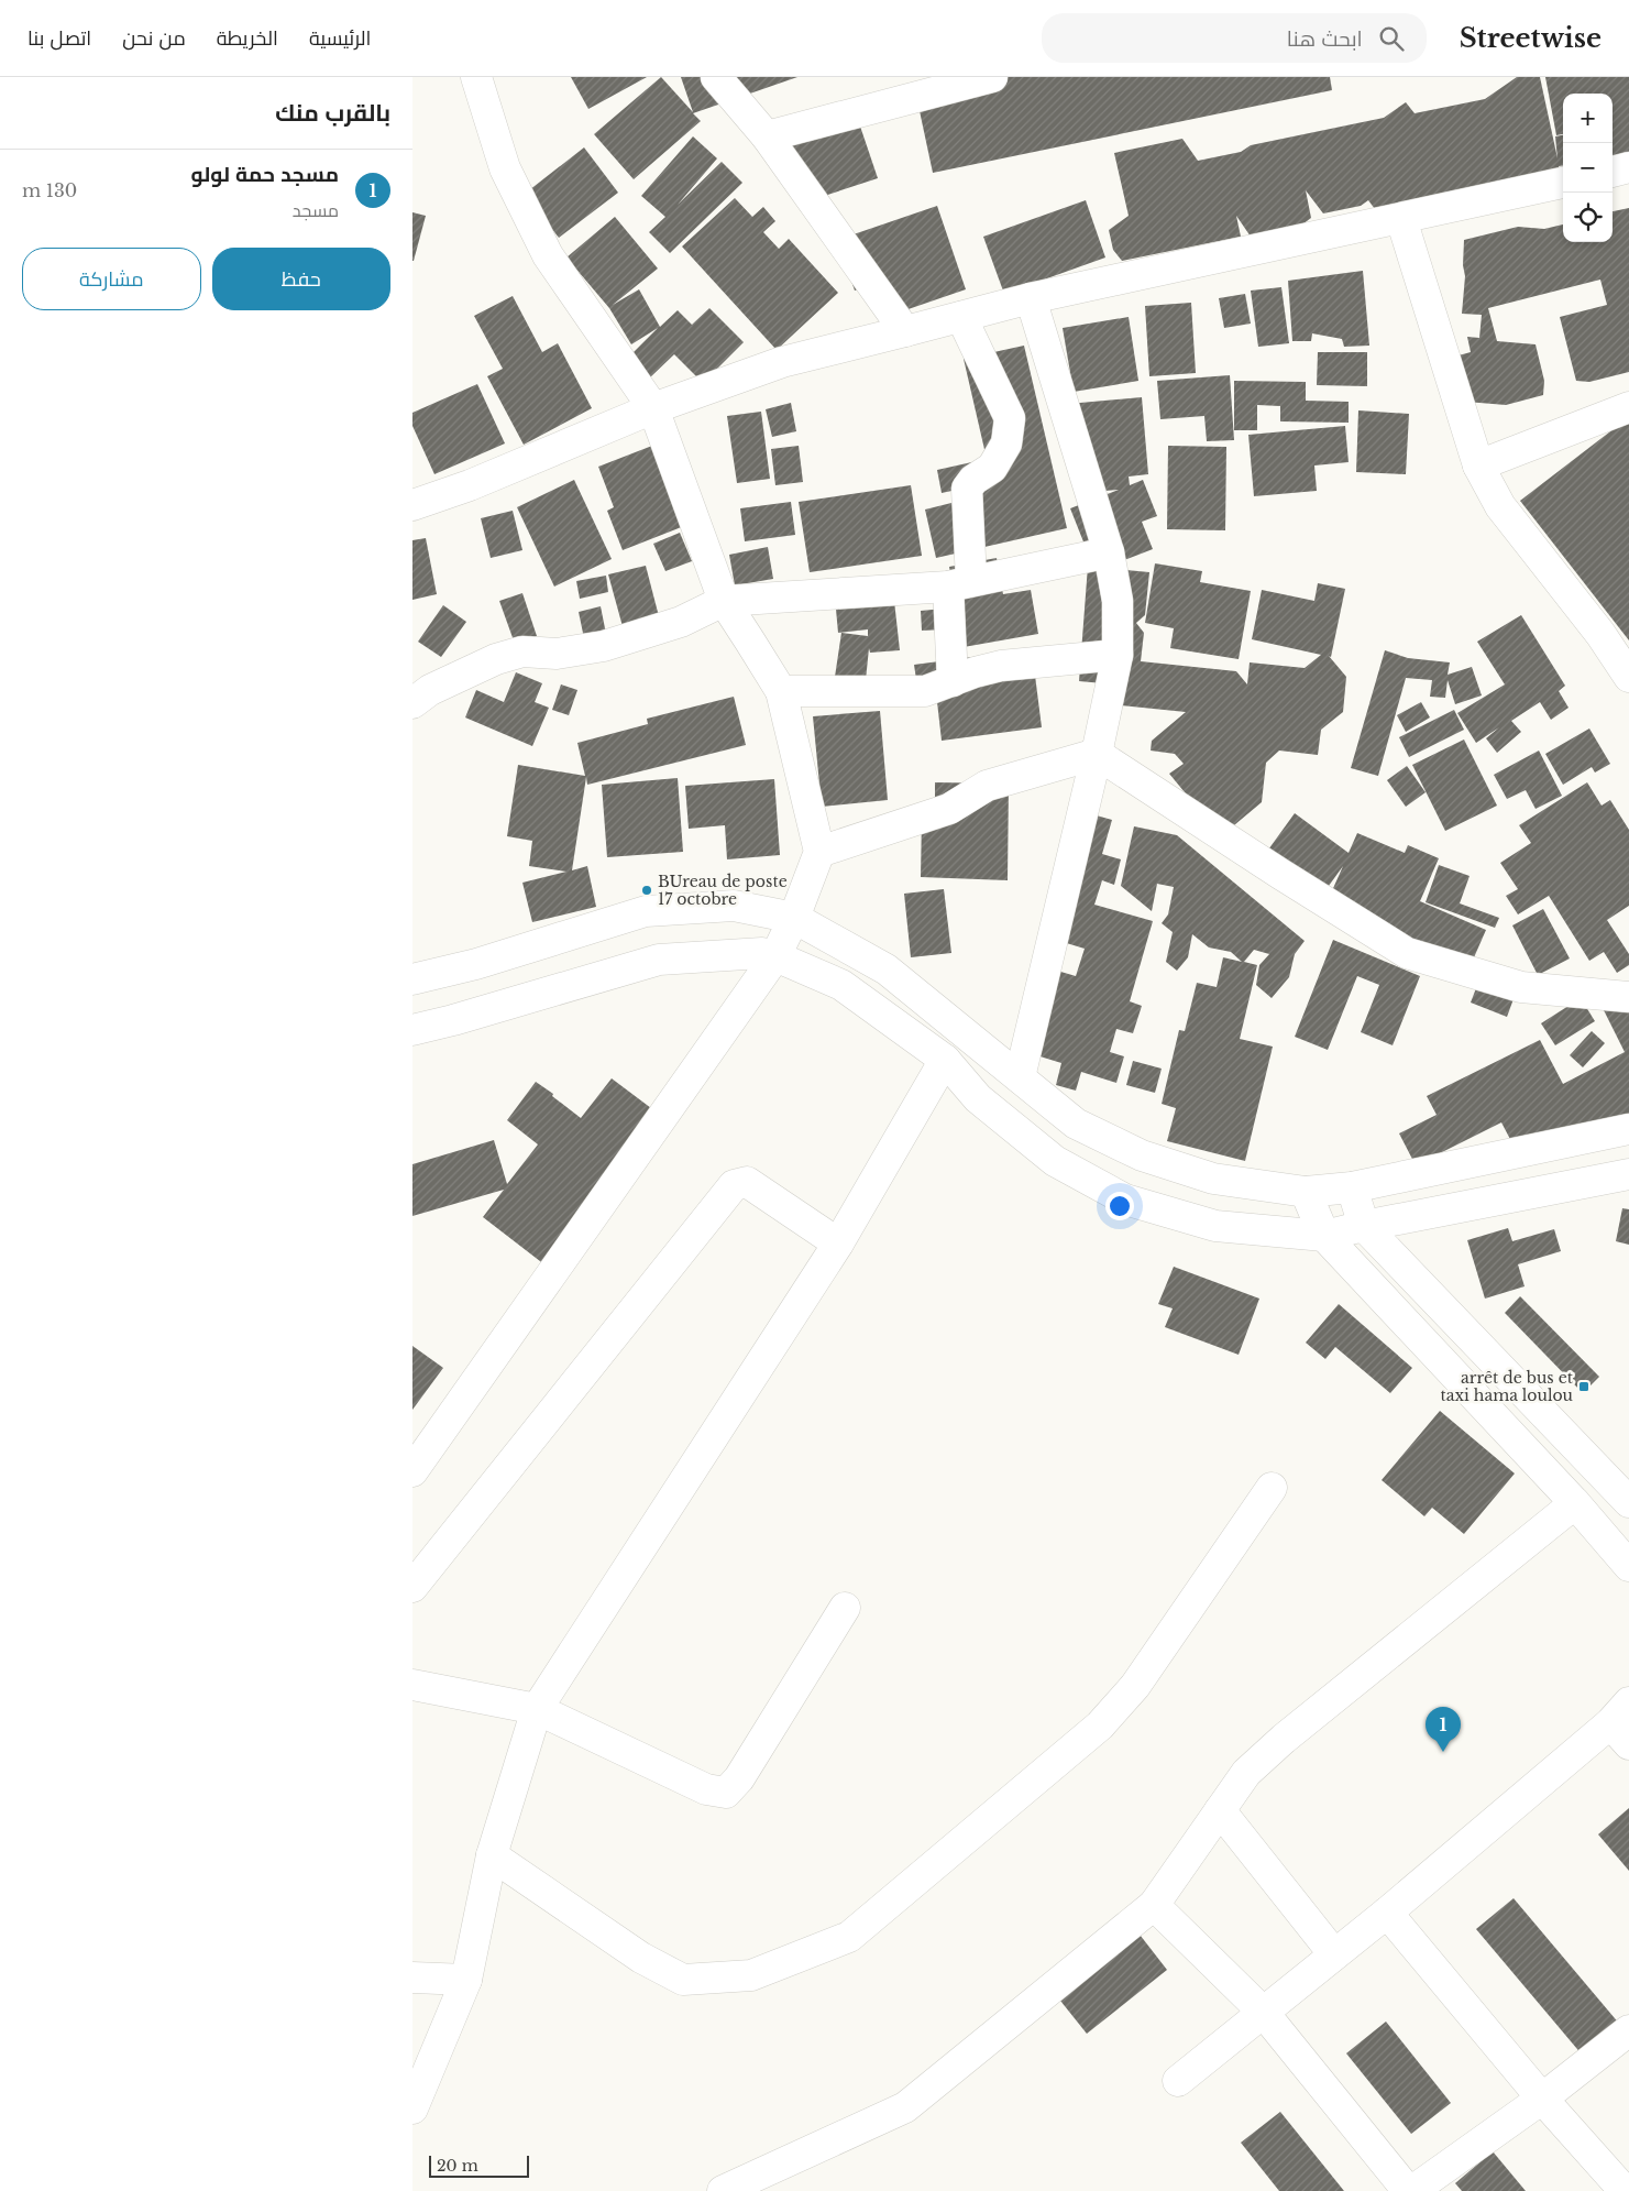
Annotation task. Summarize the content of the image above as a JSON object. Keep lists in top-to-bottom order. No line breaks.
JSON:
{"places":{"other":["BUreau de poste 17 octobre"],"transit":["arrêt de bus et taxi hama loulou"]},"scale_bar":"20 m","page":{"header":"Streetwise","search":"ابحث هنا","nav":["الرئيسية","الخريطة","من نحن","اتصل بنا"],"heading":"بالقرب منك","map_buttons":["+","−"],"list":[{"mark":"1","name":"مسجد حمة لولو","note":"مسجد","value":"130 m"}],"buttons":["حفظ","مشاركة"],"pins":"1","scale":"20 m"}}
